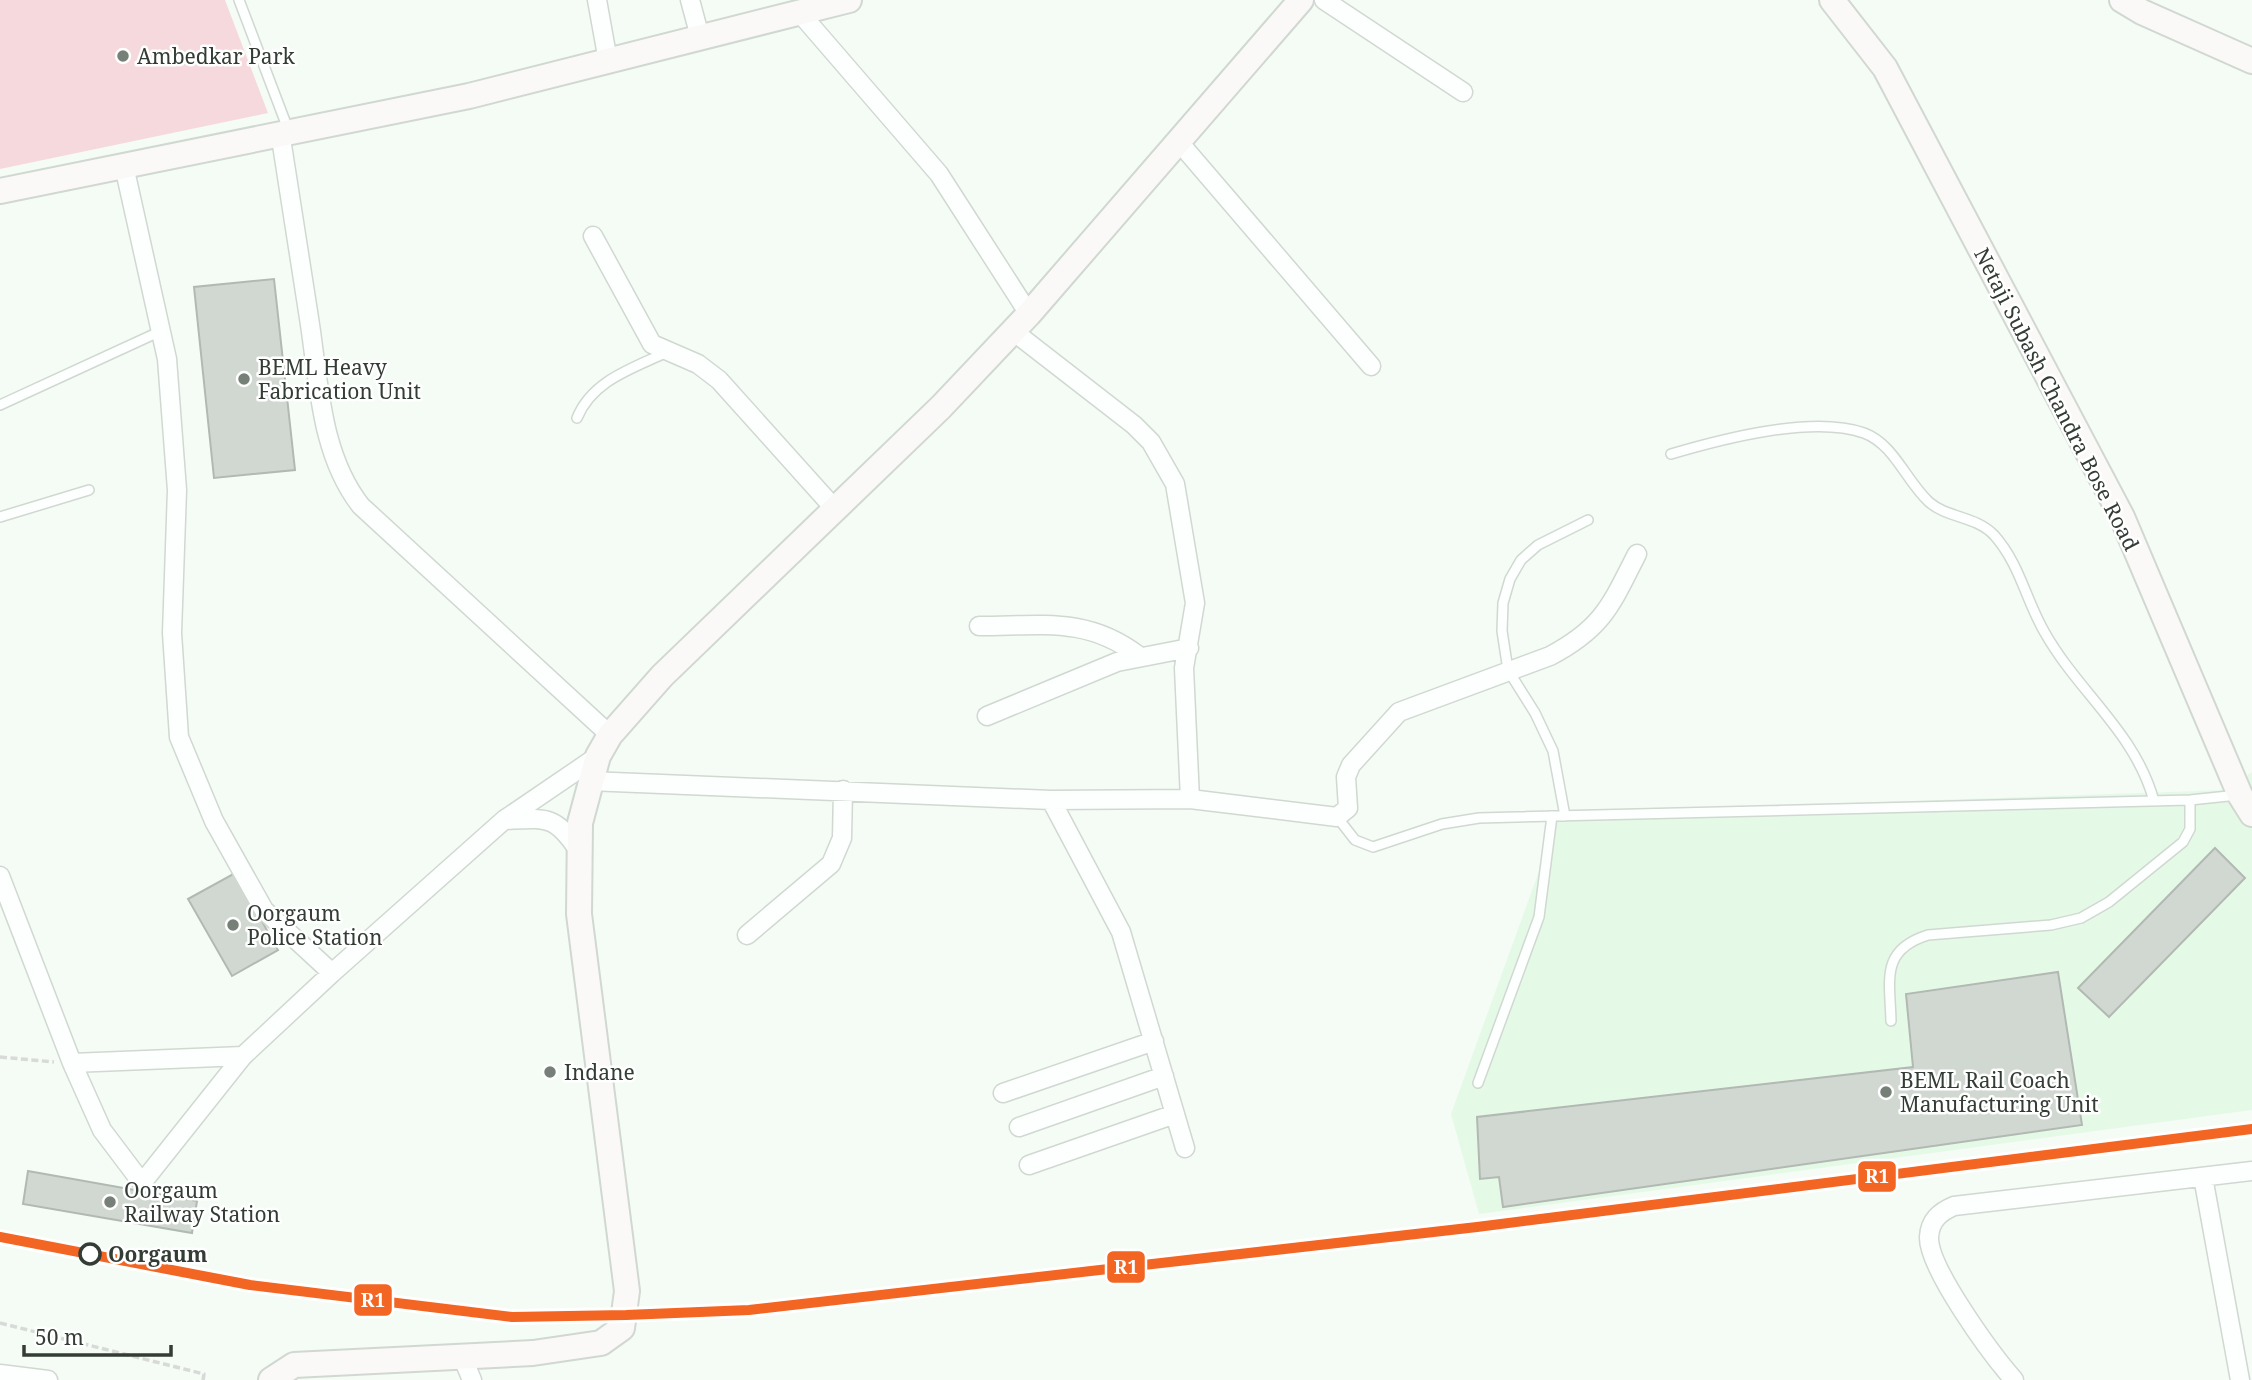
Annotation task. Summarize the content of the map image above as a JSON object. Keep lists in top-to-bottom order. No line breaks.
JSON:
{"streets":{"main road":["Netaji Subash Chandra Bose Road"]},"places":["Ambedkar Park","BEML Heavy Fabrication Unit","Oorgaum Police Station","Indane","BEML Rail Coach Manufacturing Unit","Oorgaum Railway Station","Oorgaum"],"lines":["transit line R1"],"scale_bar":"50 m"}
